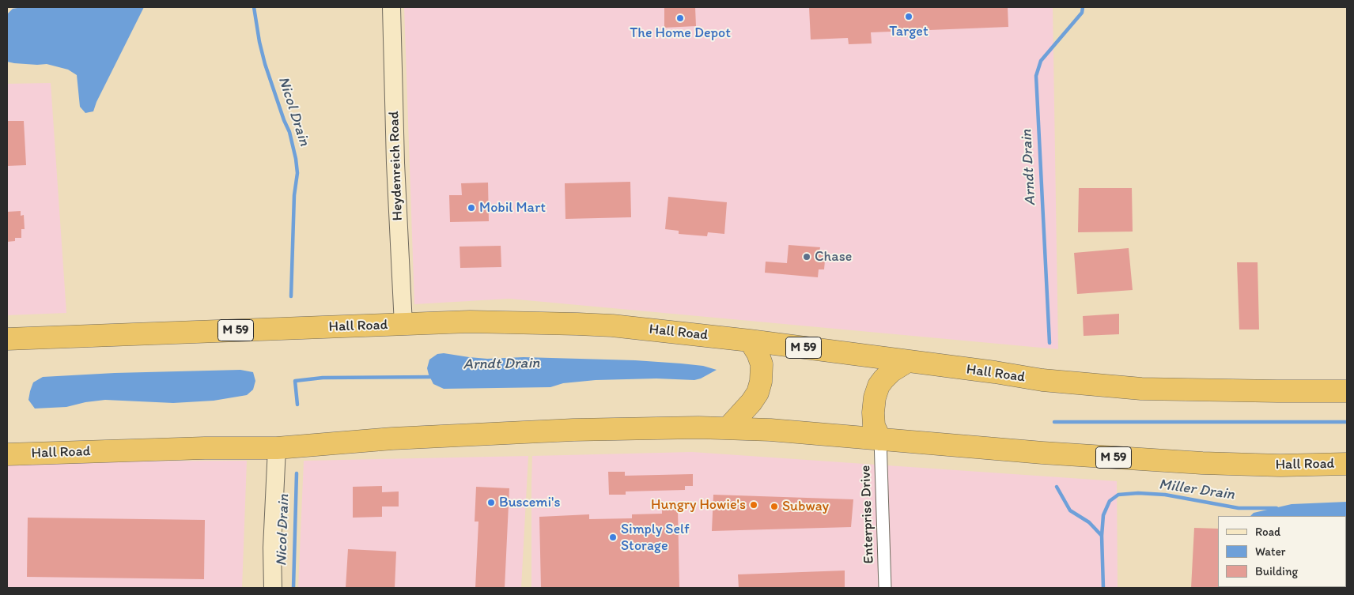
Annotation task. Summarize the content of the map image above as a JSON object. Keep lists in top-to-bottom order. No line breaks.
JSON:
{"streets":{"highway":["Hall Road","M 59"],"street":["Heydenreich Road","Enterprise Drive"]},"crossings":[["Heydenreich Road","Hall Road"],["Hall Road","Enterprise Drive"]],"water":["Nicol Drain","Arndt Drain","Miller Drain"],"places":["Target","The Home Depot","Mobil Mart","Chase","Buscemi's","Hungry Howie's","Subway","Simply Self Storage"],"legend":["Road","Water","Building"]}
